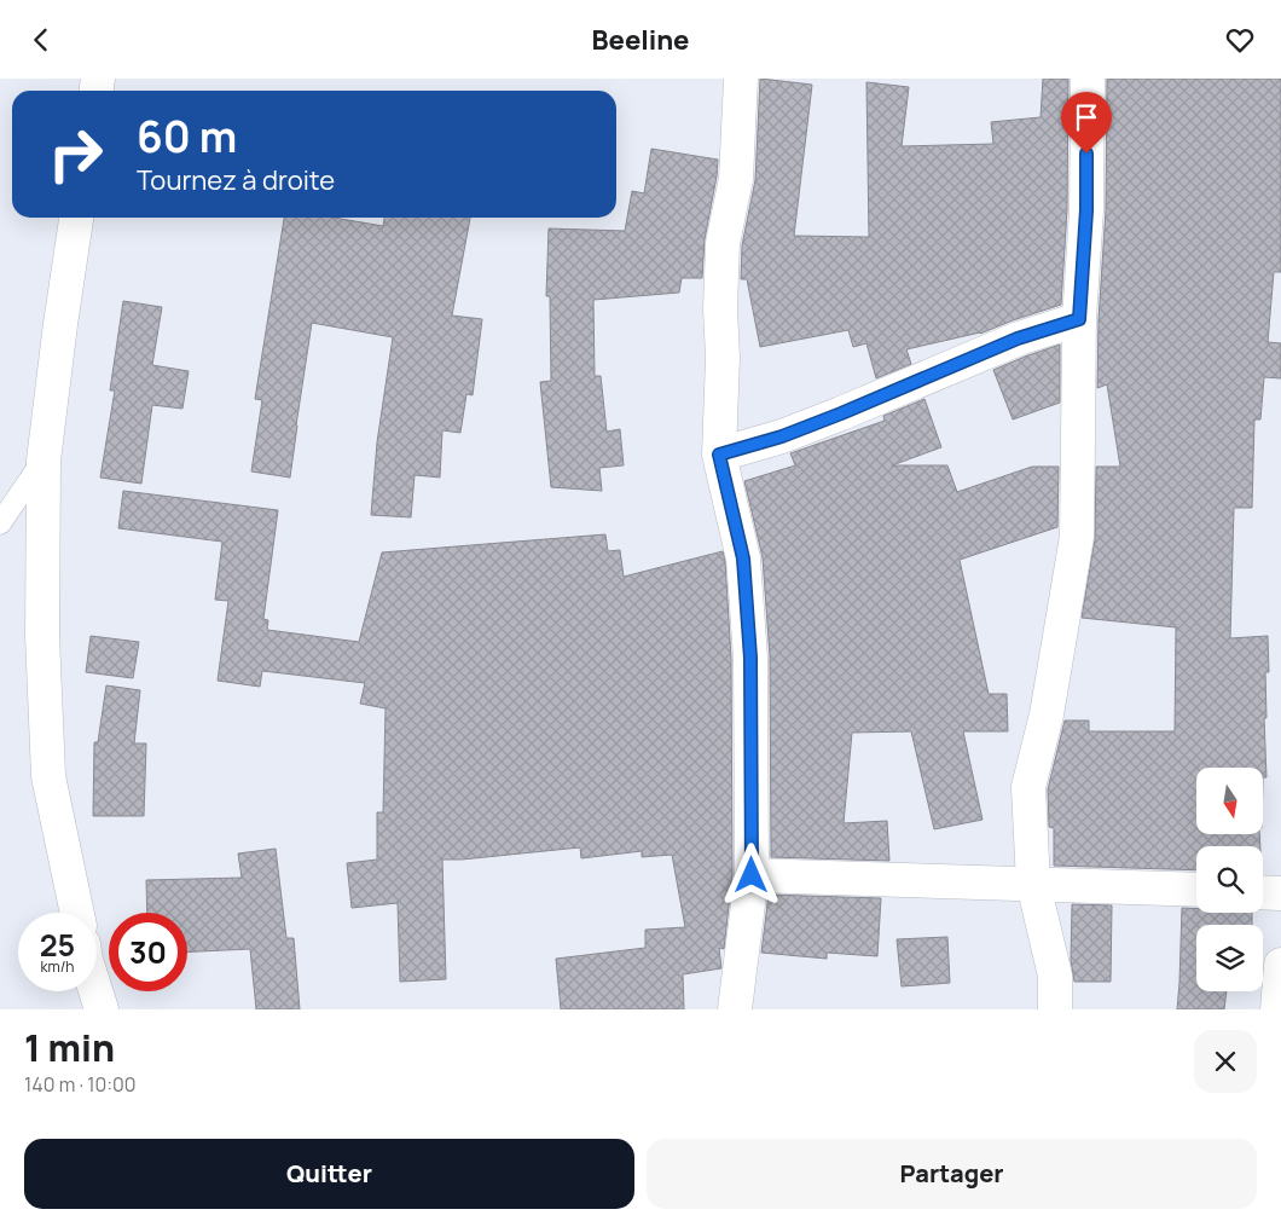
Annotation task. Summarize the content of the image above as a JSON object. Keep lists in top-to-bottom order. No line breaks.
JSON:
{"north":"bottom","page":{"header":"Beeline","turn":["60 m","Tournez à droite"],"speed":"25 km/h","limit":"30","heading":["1 min","140 m · 10:00"],"buttons":["Quitter","Partager"]}}
